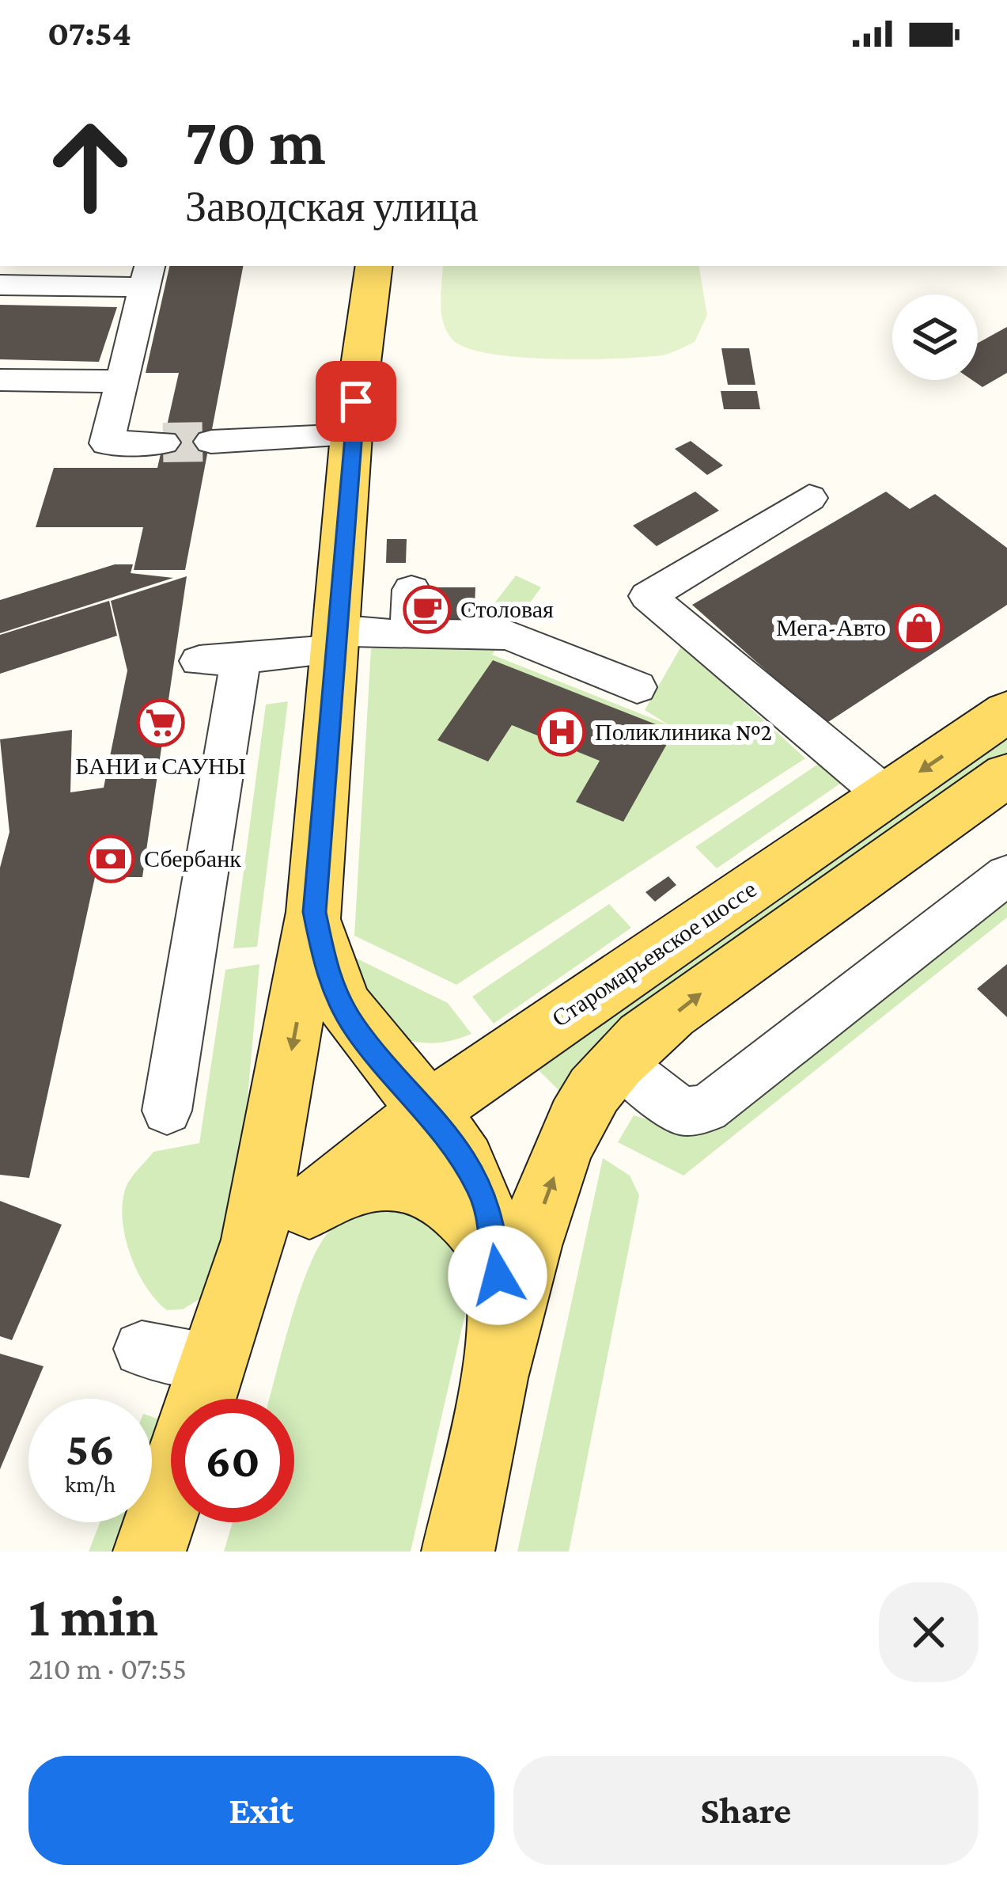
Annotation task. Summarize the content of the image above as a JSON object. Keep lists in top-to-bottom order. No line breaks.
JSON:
{"streets":{"main road":["Старомарьевское шоссе"]},"places":{"cafe":["Столовая"],"shop":["Мега-Авто"],"supermarket":["БАНИ и САУНЫ"],"hospital":["Поликлиника №2"],"bank":["Сбербанк"]},"page":{"status":"07:54","turn":["70 m","Заводская улица"],"speed":"56 km/h","limit":"60","heading":["1 min","210 m · 07:55"],"buttons":["Exit","Share"]}}
